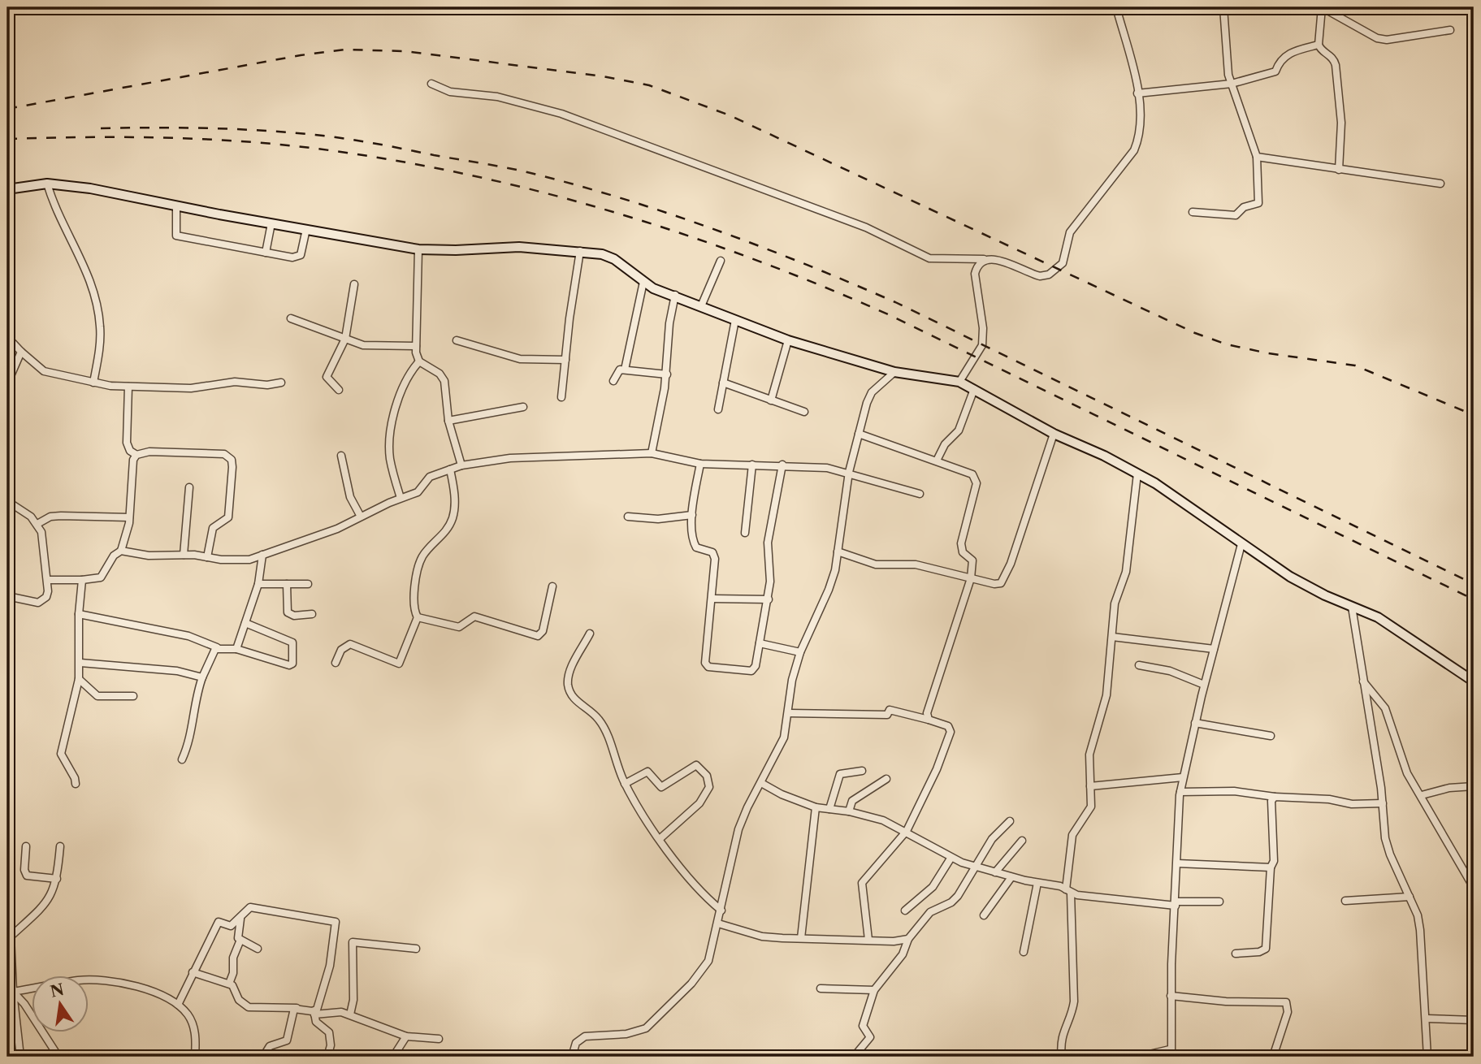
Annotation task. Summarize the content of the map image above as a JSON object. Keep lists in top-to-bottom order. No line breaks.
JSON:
{"north":"top"}
